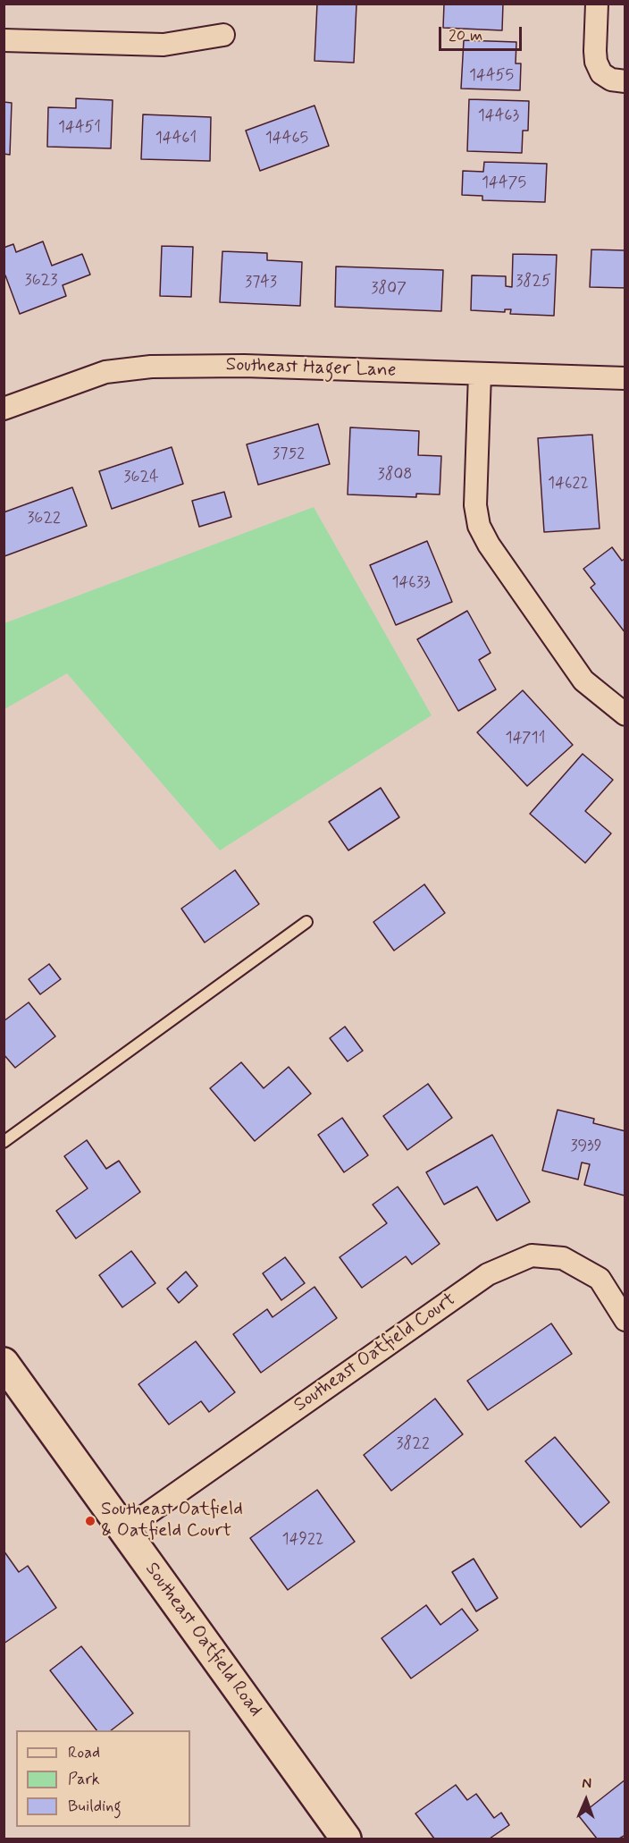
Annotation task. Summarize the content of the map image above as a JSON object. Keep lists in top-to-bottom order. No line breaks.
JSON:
{"streets":{"main road":["Southeast Oatfield Road"],"street":["Southeast Hager Lane","Southeast Oatfield Court"]},"crossings":[["Southeast Oatfield Court","Southeast Oatfield Road"]],"places":["Southeast Oatfield & Oatfield Court"],"house_numbers":["14455","14463","14451","14461","14465","14475","3623","3825","3743","3807","3752","3808","3624","14622","3622","14633","14711","3939","3822","14922"],"legend":["Road","Park","Building"],"scale_bar":"20 m","north":"top"}
